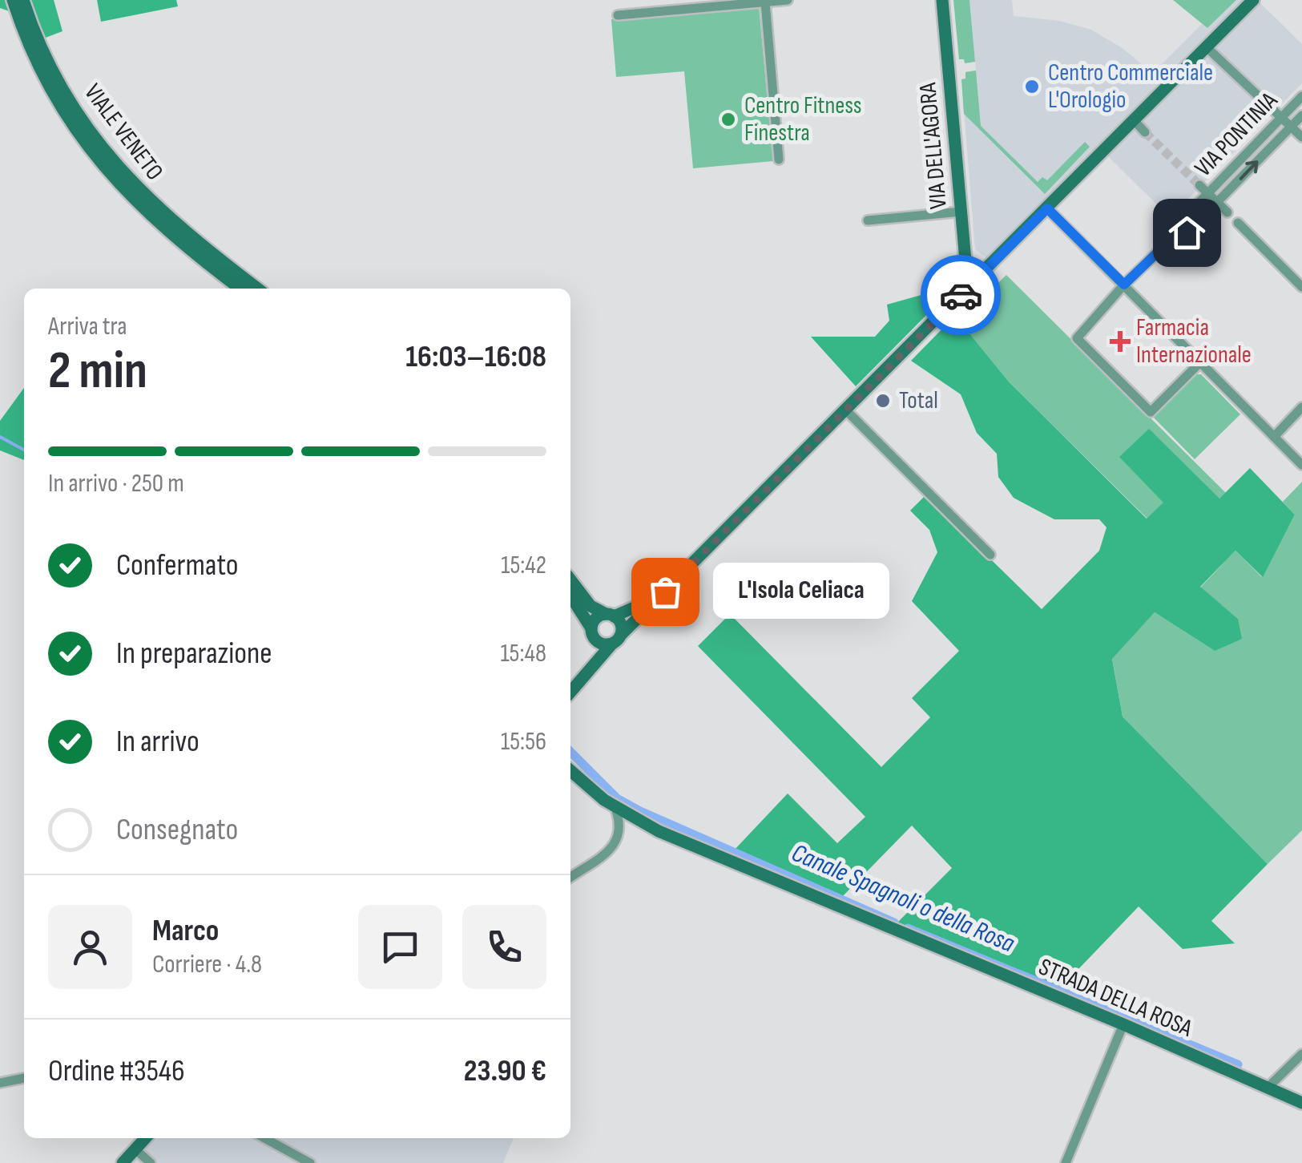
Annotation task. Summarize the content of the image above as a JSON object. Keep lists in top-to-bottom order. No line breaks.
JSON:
{"streets":{"street":["VIALE VENETO","VIA PONTINIA","VIA DELL'AGORA","STRADA DELLA ROSA"]},"water":["Canale Spagnoli o della Rosa"],"places":{"other":["Centro Commerciale L'Orologio","Centro Fitness Finestra","Total","L'Isola Celiaca"],"health":["Farmacia Internazionale"]},"page":{"heading":["2 min","Arriva tra","16:03–16:08"],"panel":["Marco","Corriere · 4.8","Ordine #3546","23.90 €"],"bar":"In arrivo · 250 m","list":[["Confermato","15:42"],["In preparazione","15:48"],["In arrivo","15:56"],"Consegnato"],"bubble":"L'Isola Celiaca"}}
